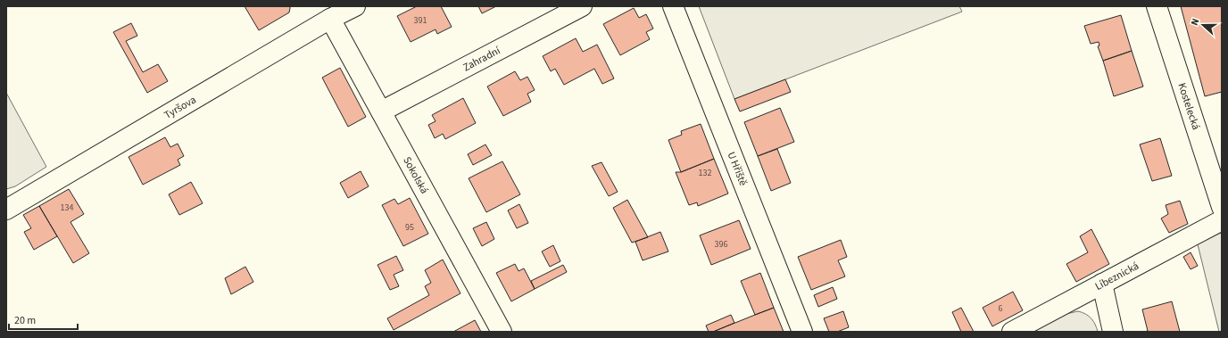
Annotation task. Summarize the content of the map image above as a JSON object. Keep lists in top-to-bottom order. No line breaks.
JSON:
{"streets":{"street":["Zahradní","Kostelecká","Tyršova","U Hřiště","Sokolská","Líbeznická"]},"crossings":[["Zahradní","Sokolská"],["Tyršova","Sokolská"]],"house_numbers":["391","132","134","95","396","6"],"scale_bar":"20 m","north":"left"}
